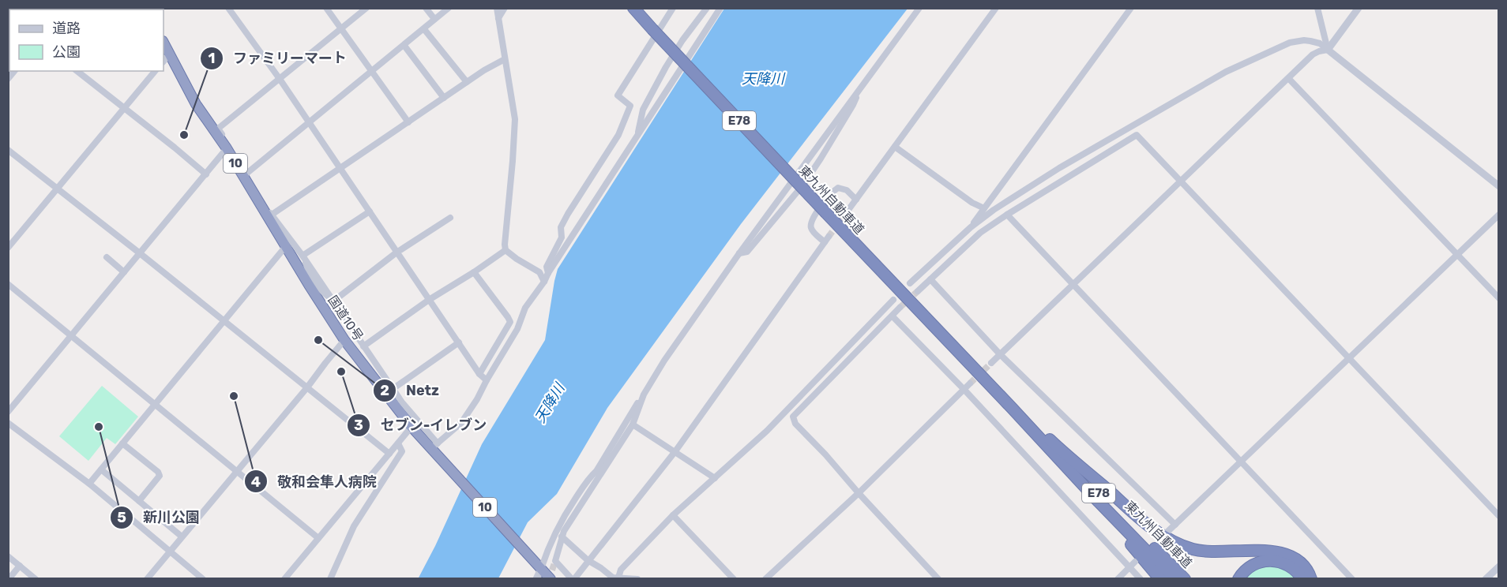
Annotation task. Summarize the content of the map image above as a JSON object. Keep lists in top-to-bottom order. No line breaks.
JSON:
{"streets":{"highway":["E78","10","東九州自動車道","国道10号"]},"water":["天降川"],"places":["ファミリーマート","Netz","セブン-イレブン","敬和会隼人病院","新川公園"],"legend":["道路","公園"]}
